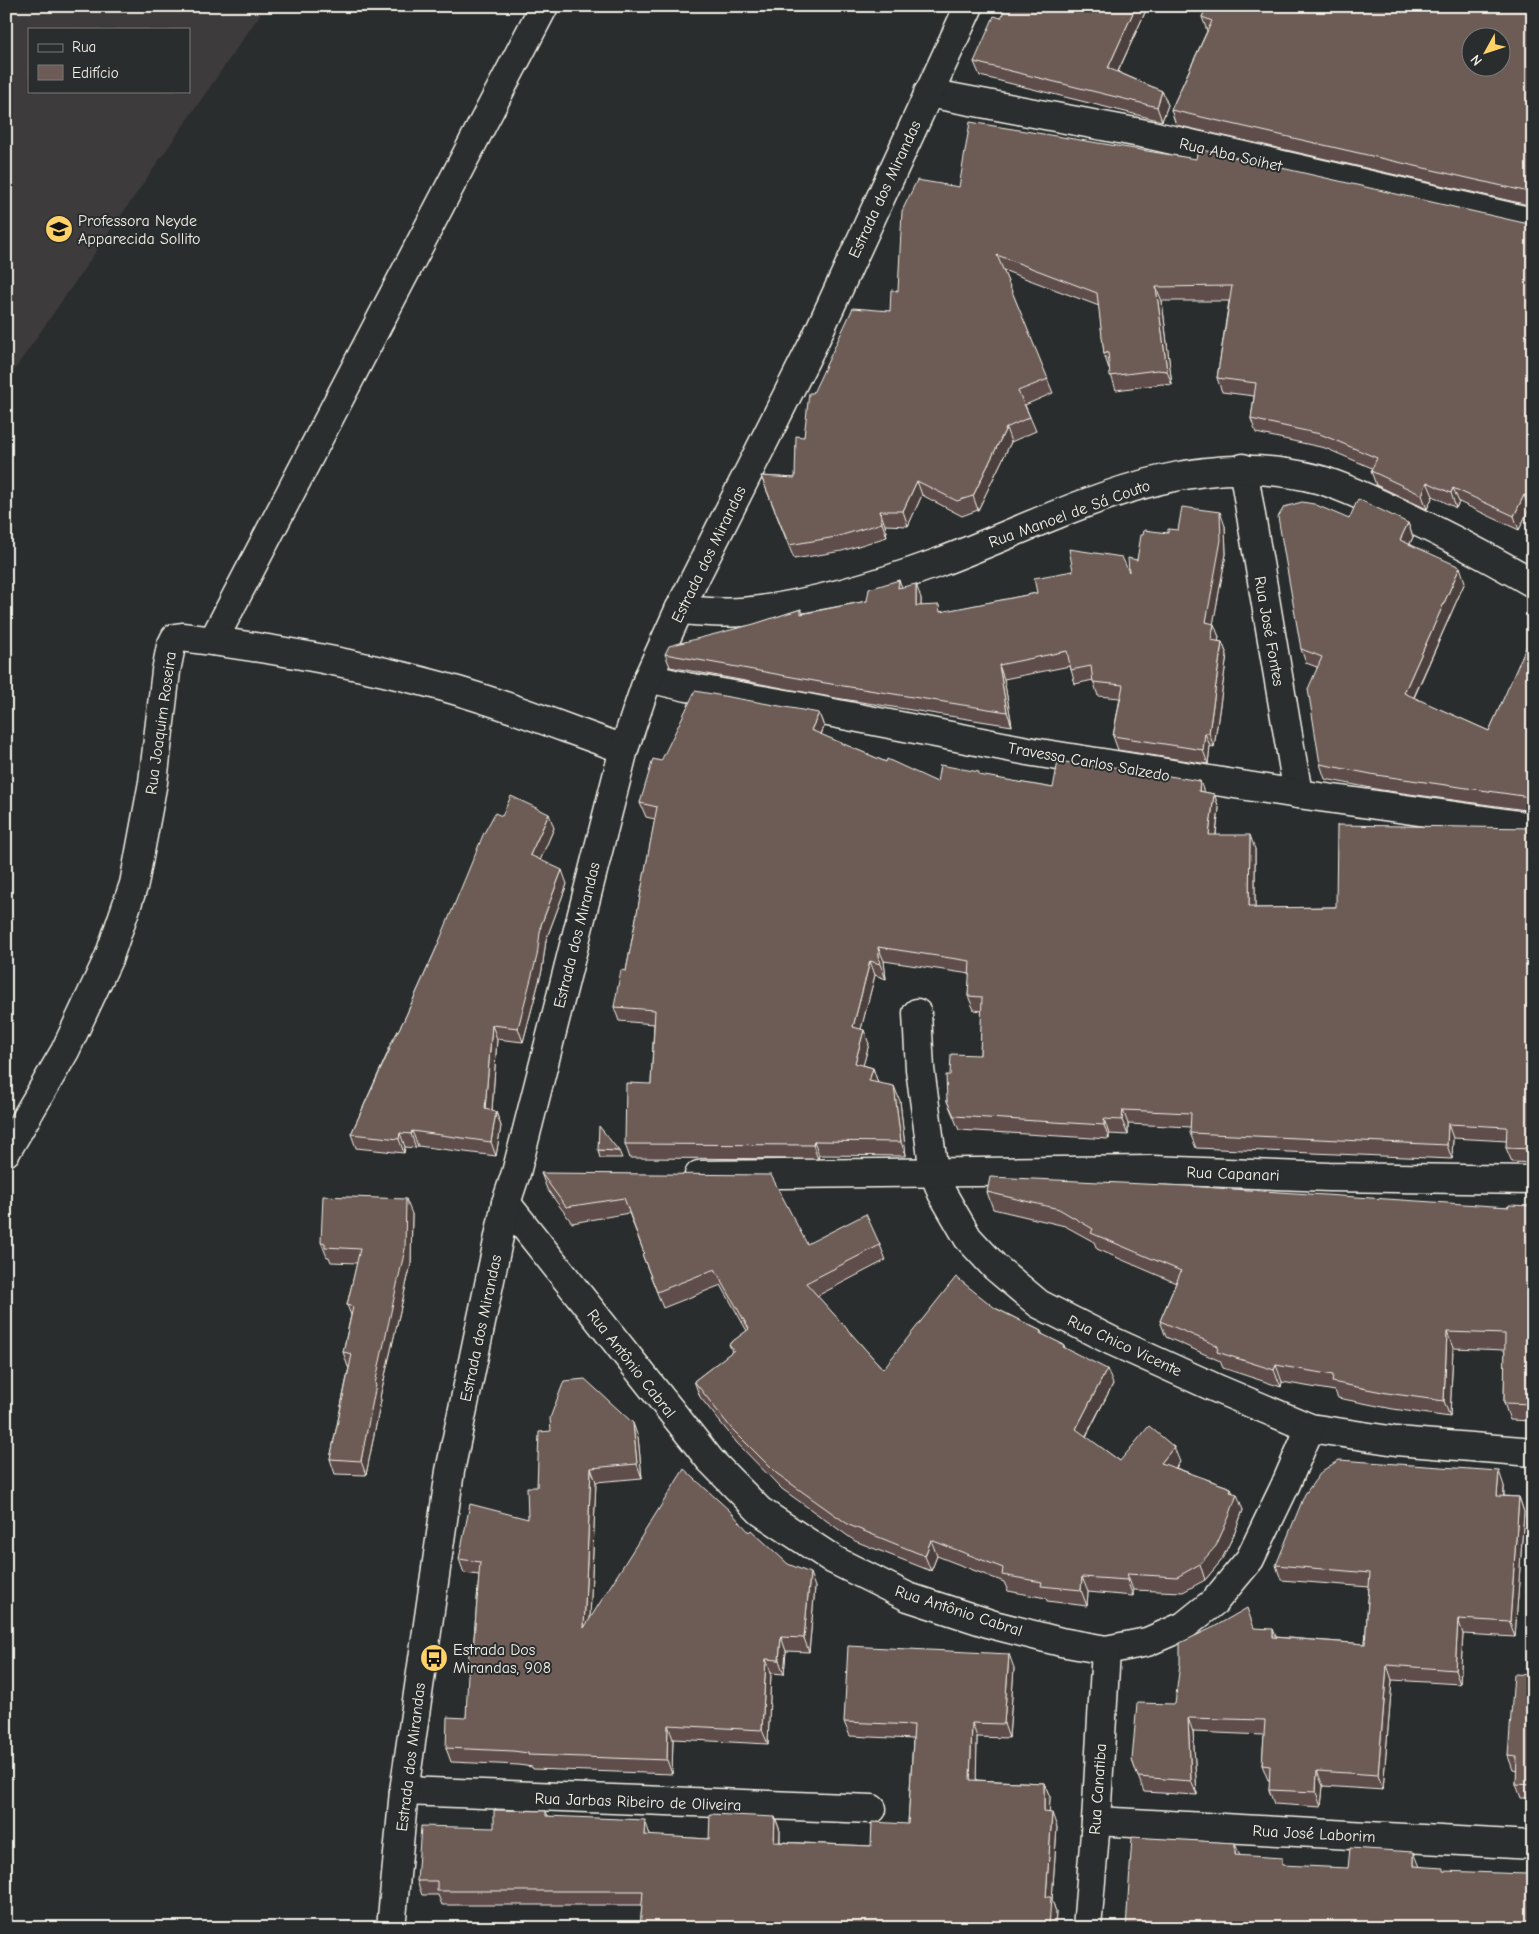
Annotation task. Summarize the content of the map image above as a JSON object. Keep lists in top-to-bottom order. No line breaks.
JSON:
{"streets":{"street":["Rua Aba Soihet","Estrada dos Mirandas","Rua Manoel de Sá Couto","Rua José Fontes","Rua Joaquim Roseira","Travessa Carlos Salzedo","Rua Capanari","Rua Chico Vicente","Rua Antônio Cabral","Rua Canatiba","Rua Jarbas Ribeiro de Oliveira","Rua José Laborim"]},"crossings":[["Rua Aba Soihet","Estrada dos Mirandas"],["Estrada dos Mirandas","Rua Manoel de Sá Couto"],["Estrada dos Mirandas","Rua Joaquim Roseira"],["Estrada dos Mirandas","Travessa Carlos Salzedo"],["Estrada dos Mirandas","Rua Antônio Cabral"],["Estrada dos Mirandas","Rua Jarbas Ribeiro de Oliveira"],["Rua Manoel de Sá Couto","Rua José Fontes"],["Rua José Fontes","Travessa Carlos Salzedo"],["Rua Capanari","Rua Chico Vicente"],["Rua Chico Vicente","Rua Antônio Cabral"],["Rua Antônio Cabral","Rua Canatiba"],["Rua Canatiba","Rua José Laborim"]],"places":{"school or university":["Professora Neyde Apparecida Sollito"],"bus stop":["Estrada Dos Mirandas, 908"]},"legend":["Rua","Edifício"],"north":"bottom left"}
